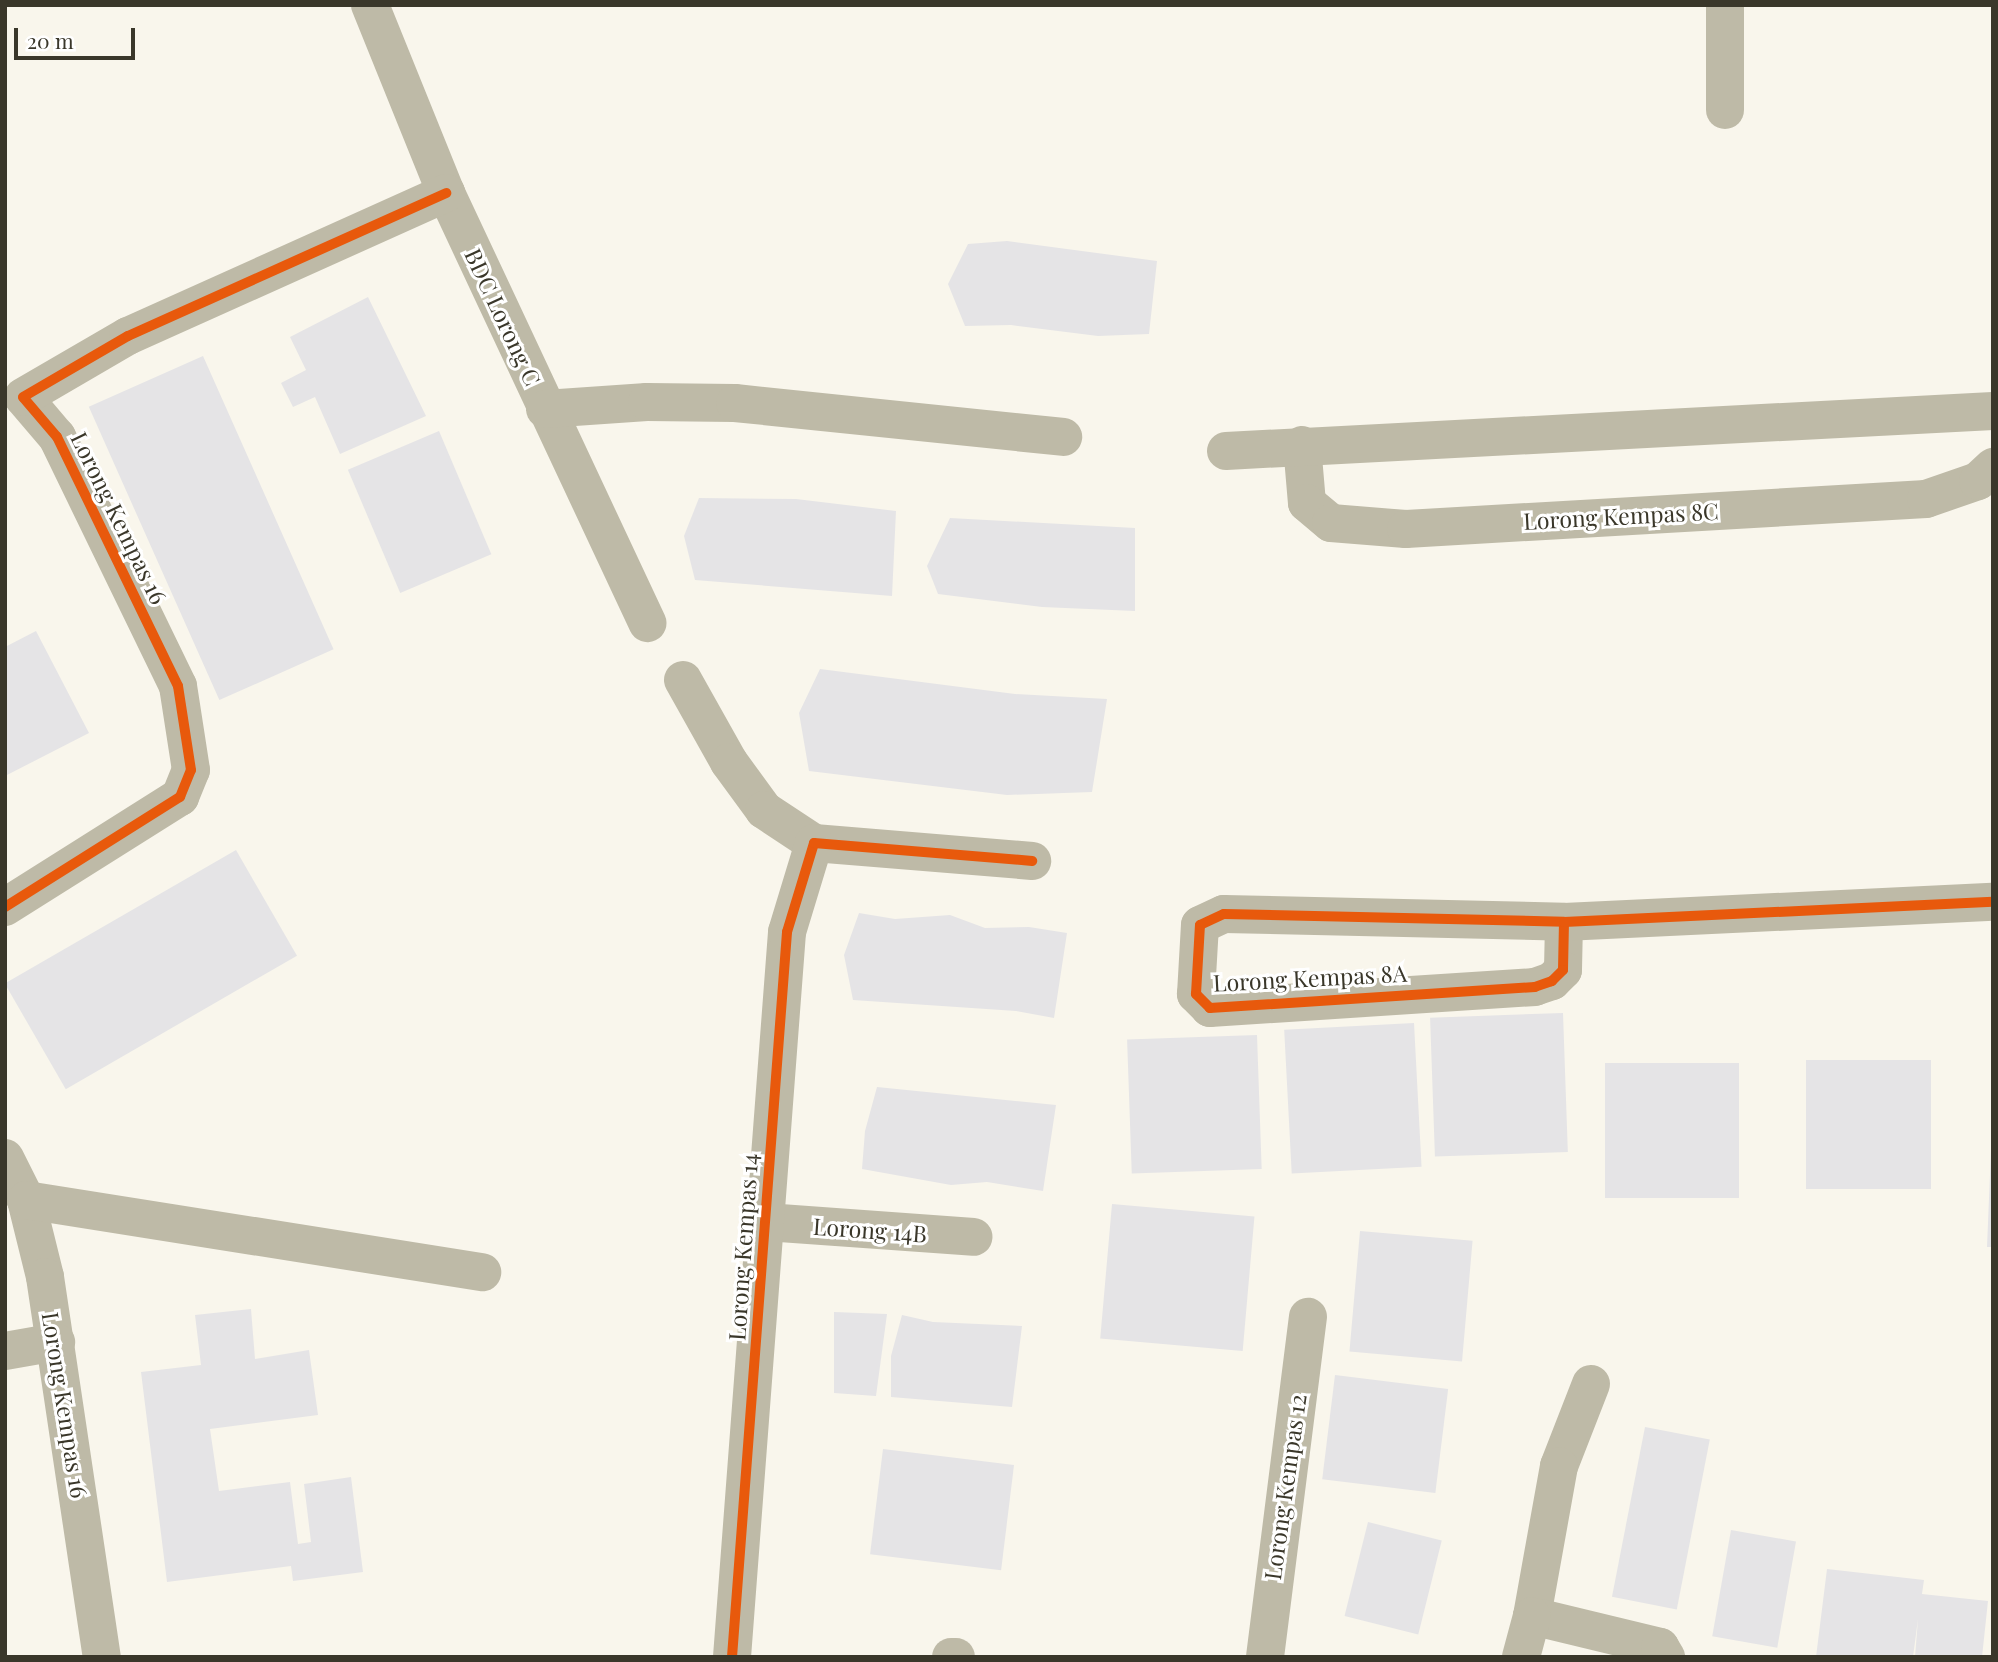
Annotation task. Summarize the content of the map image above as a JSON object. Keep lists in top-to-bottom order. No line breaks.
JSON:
{"streets":{"street":["BDC Lorong C","Lorong Kempas 8C","Lorong Kempas 16","Lorong Kempas 8A","Lorong 14B","Lorong Kempas 14","Lorong Kempas 12"]},"crossings":[["BDC Lorong C","Lorong Kempas 16"],["Lorong 14B","Lorong Kempas 14"]],"scale_bar":"20 m"}
